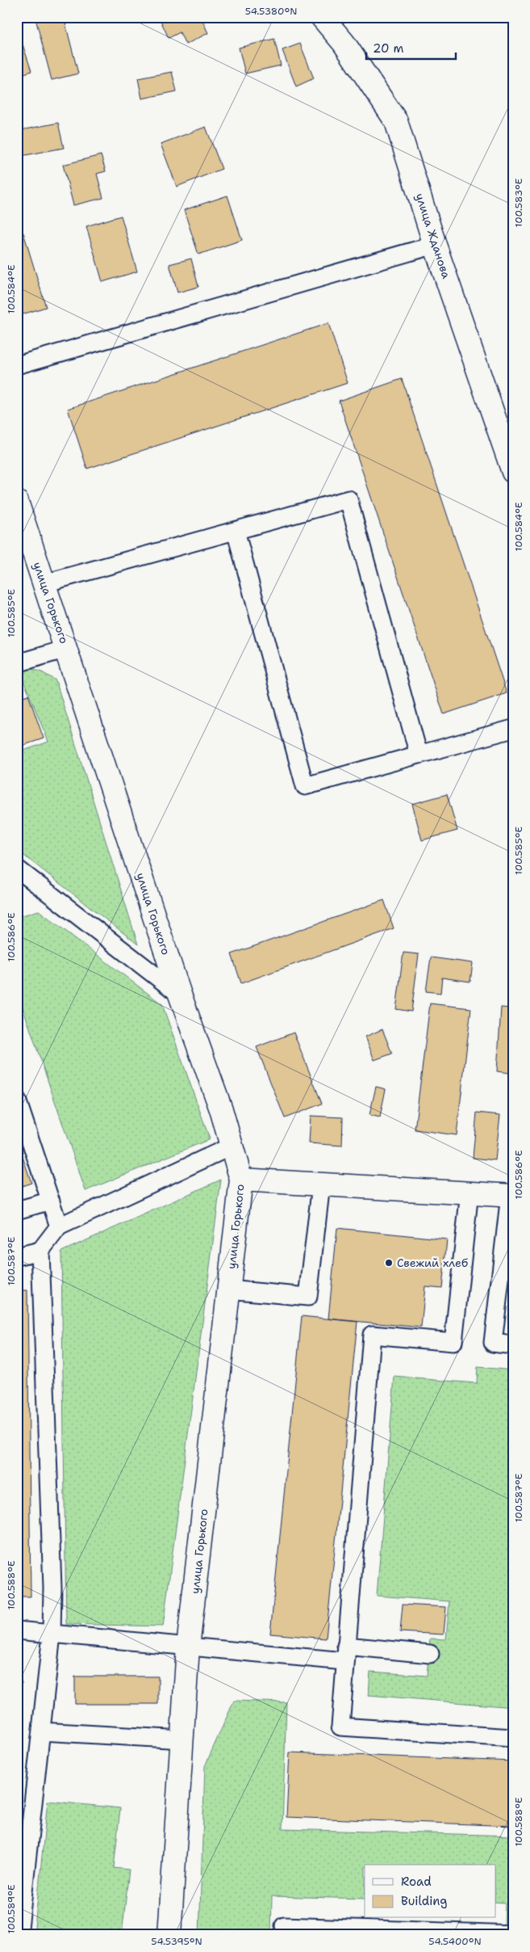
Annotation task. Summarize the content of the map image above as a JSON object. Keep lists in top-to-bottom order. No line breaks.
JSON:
{"streets":{"street":["улица Жданова","улица Горького"]},"places":["Свежий хлеб"],"legend":["Road","Building"],"scale_bar":"20 m","coordinates":["54.5380°N","100.583°E","100.584°E","100.585°E","100.586°E","100.587°E","100.588°E","100.589°E","54.5395°N","54.5400°N"]}
